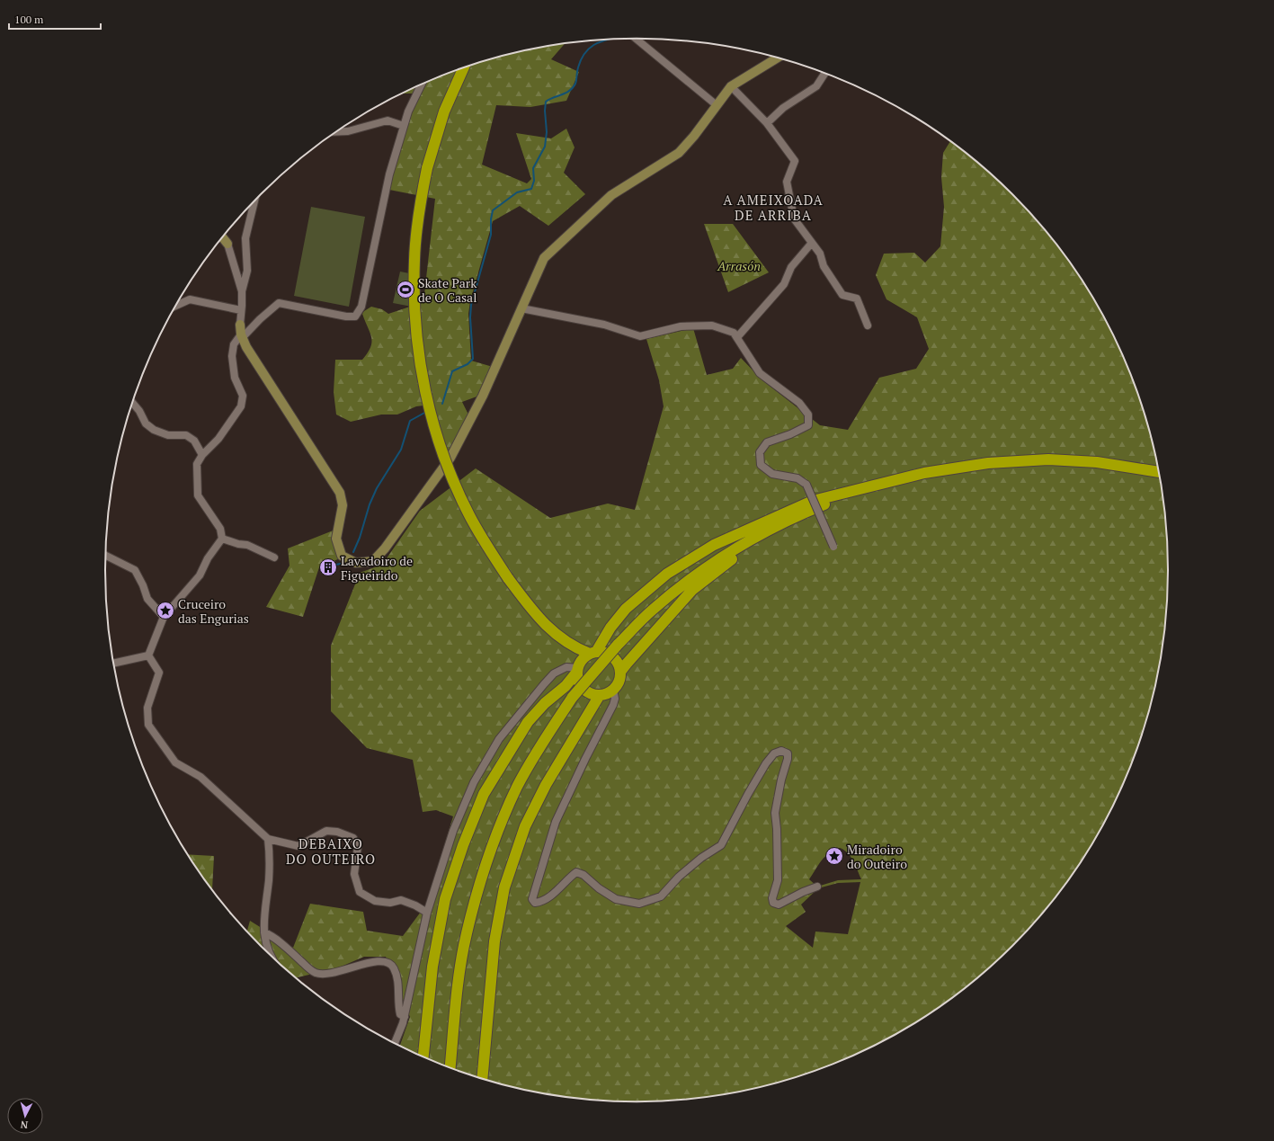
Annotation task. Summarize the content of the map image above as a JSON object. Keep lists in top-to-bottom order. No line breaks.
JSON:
{"districts":["A AMEIXOADA DE ARRIBA","DEBAIXO DO OUTEIRO"],"parks":["Arrasón"],"places":{"sports":["Skate Park de O Casal"],"building":["Lavadoiro de Figueirido"],"place":["Cruceiro das Engurias","Miradoiro do Outeiro"]},"scale_bar":"100 m","north":"bottom"}
